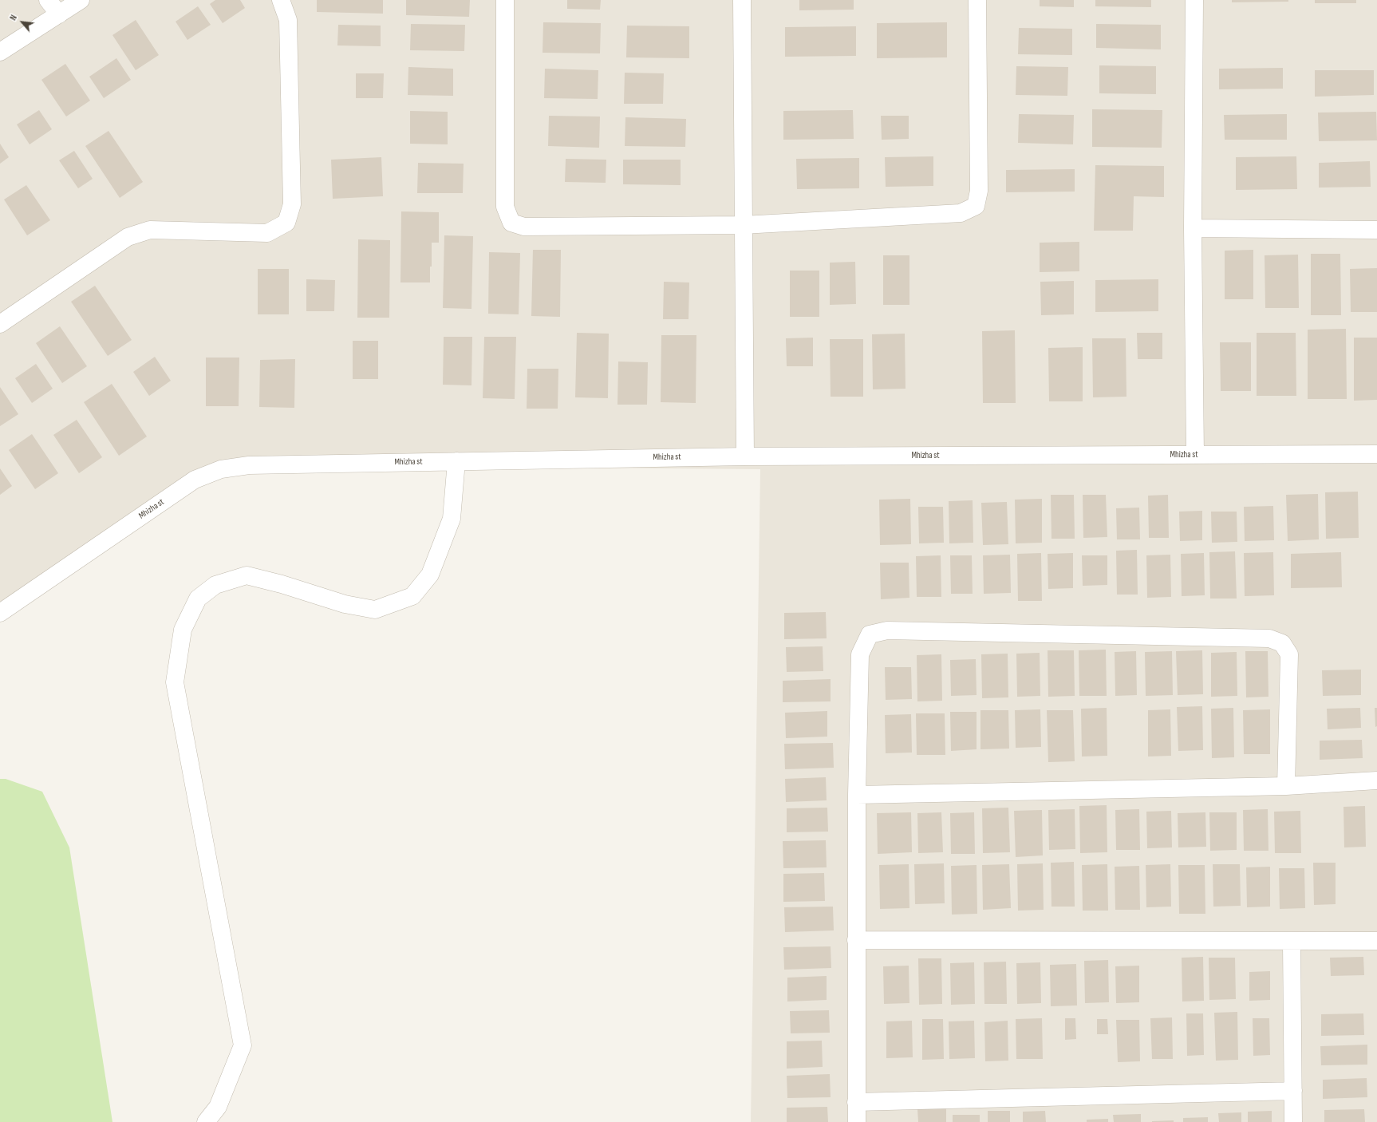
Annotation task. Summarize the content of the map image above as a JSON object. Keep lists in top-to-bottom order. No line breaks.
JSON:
{"streets":{"street":["Mhizha st"]},"north":"top left"}
